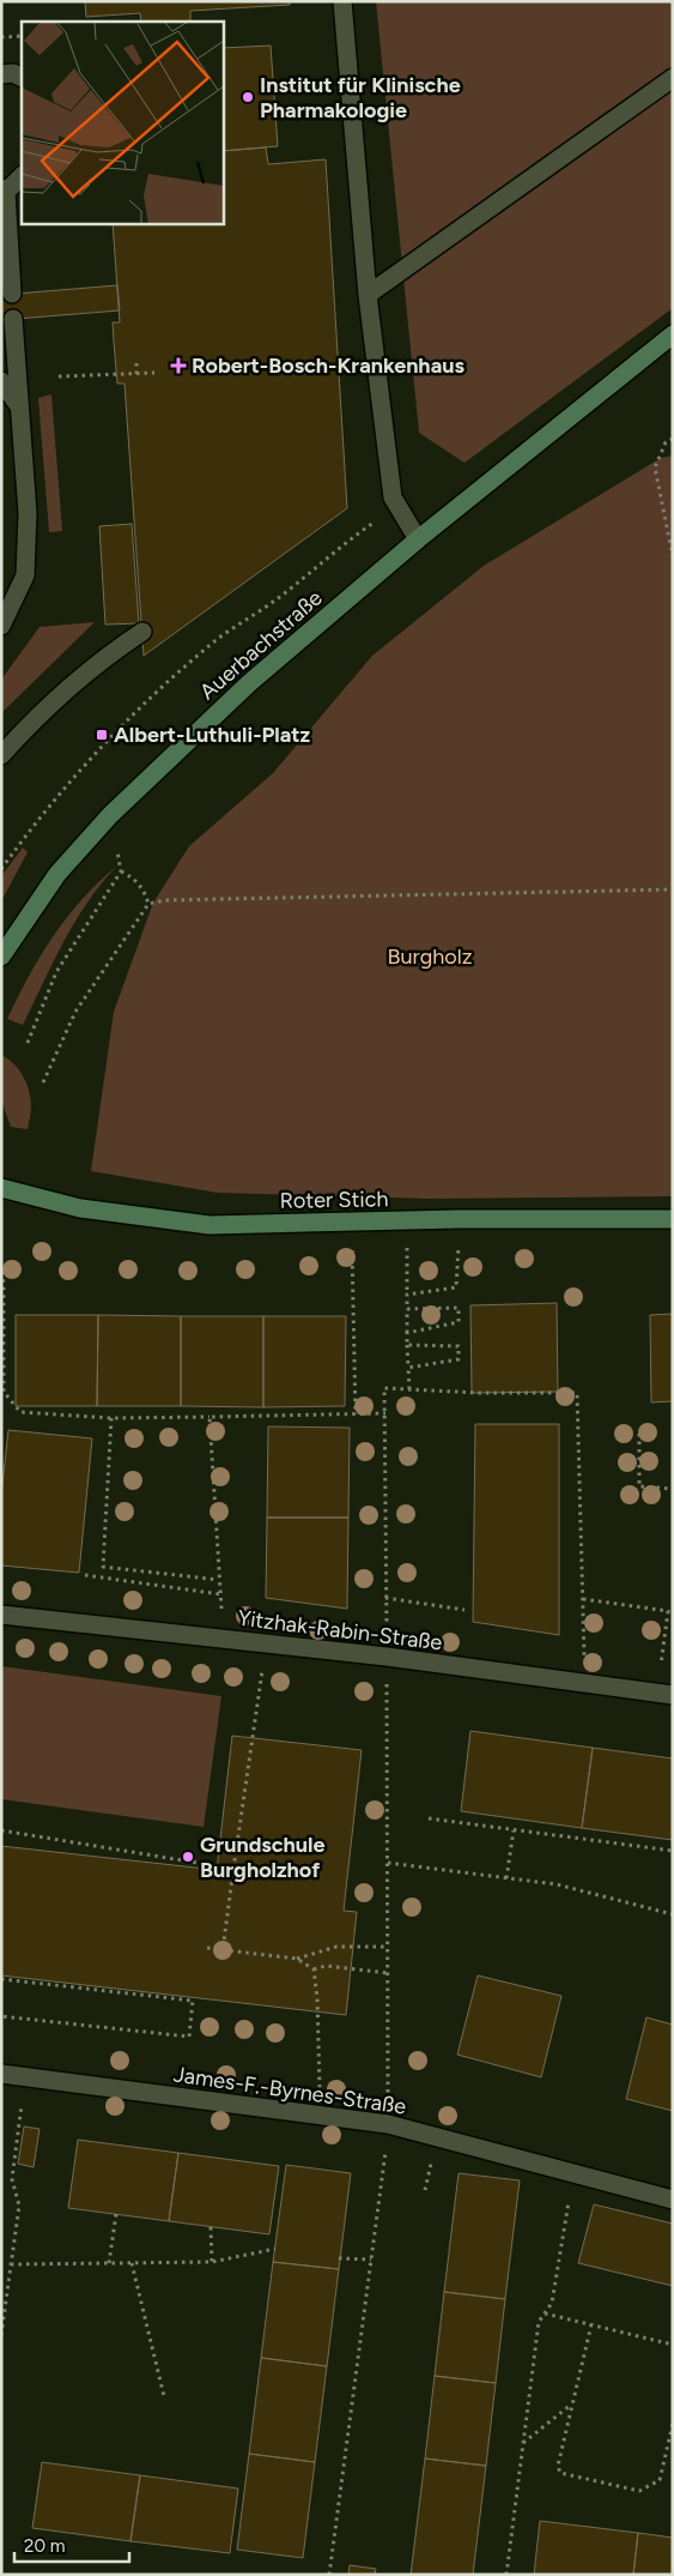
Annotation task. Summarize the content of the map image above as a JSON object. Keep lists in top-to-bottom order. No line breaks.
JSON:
{"streets":{"main road":["Auerbachstraße","Roter Stich"],"street":["Yitzhak-Rabin-Straße","James-F.-Byrnes-Straße"]},"parks":["Burgholz"],"places":{"other":["Institut für Klinische Pharmakologie","Grundschule Burgholzhof"],"health":["Robert-Bosch-Krankenhaus"],"transit":["Albert-Luthuli-Platz"]},"scale_bar":"20 m"}
